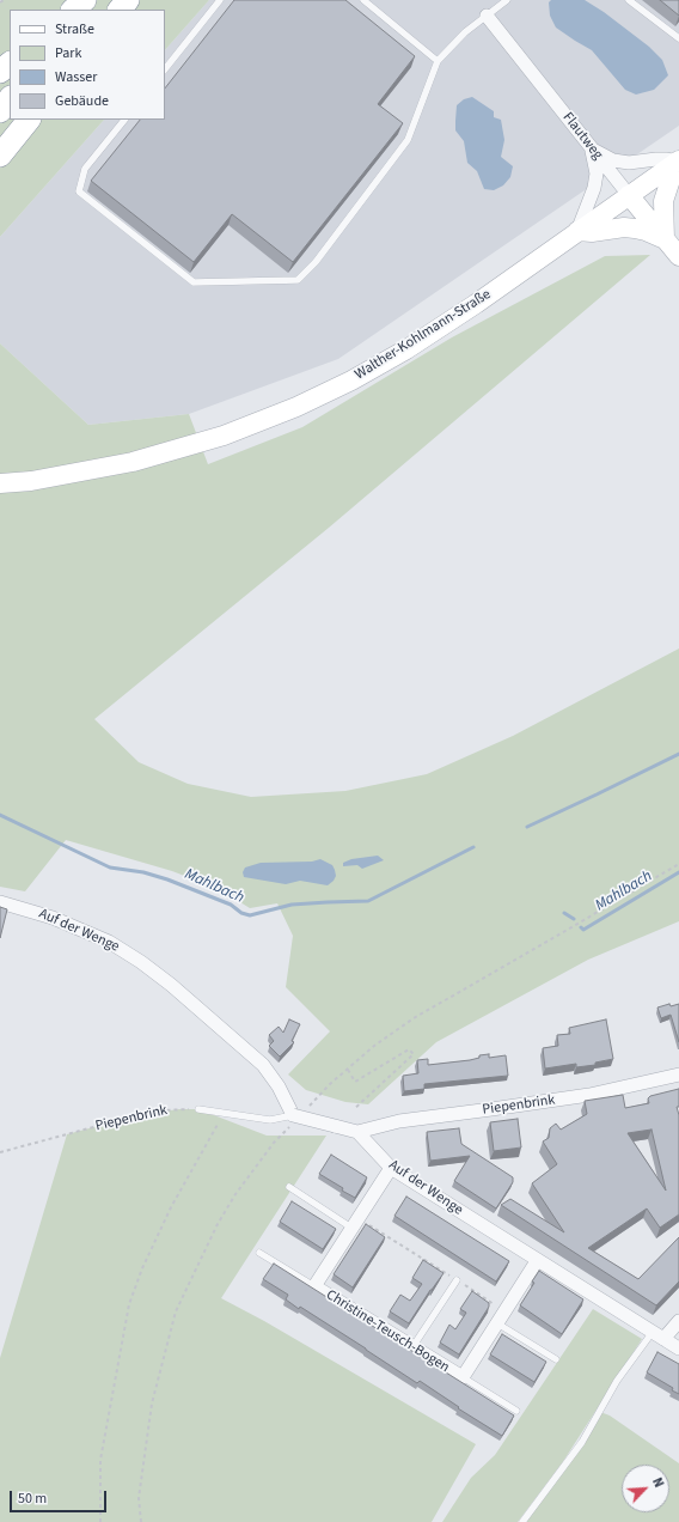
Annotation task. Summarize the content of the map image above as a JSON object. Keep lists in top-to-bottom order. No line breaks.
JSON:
{"streets":{"main road":["Flautweg","Walther-Kohlmann-Straße"],"street":["Auf der Wenge","Piepenbrink","Christine-Teusch-Bogen"]},"crossings":[["Flautweg","Walther-Kohlmann-Straße"],["Auf der Wenge","Piepenbrink"],["Auf der Wenge","Christine-Teusch-Bogen"]],"water":["Mahlbach"],"legend":["Straße","Park","Wasser","Gebäude"],"scale_bar":"50 m","north":"top right"}
